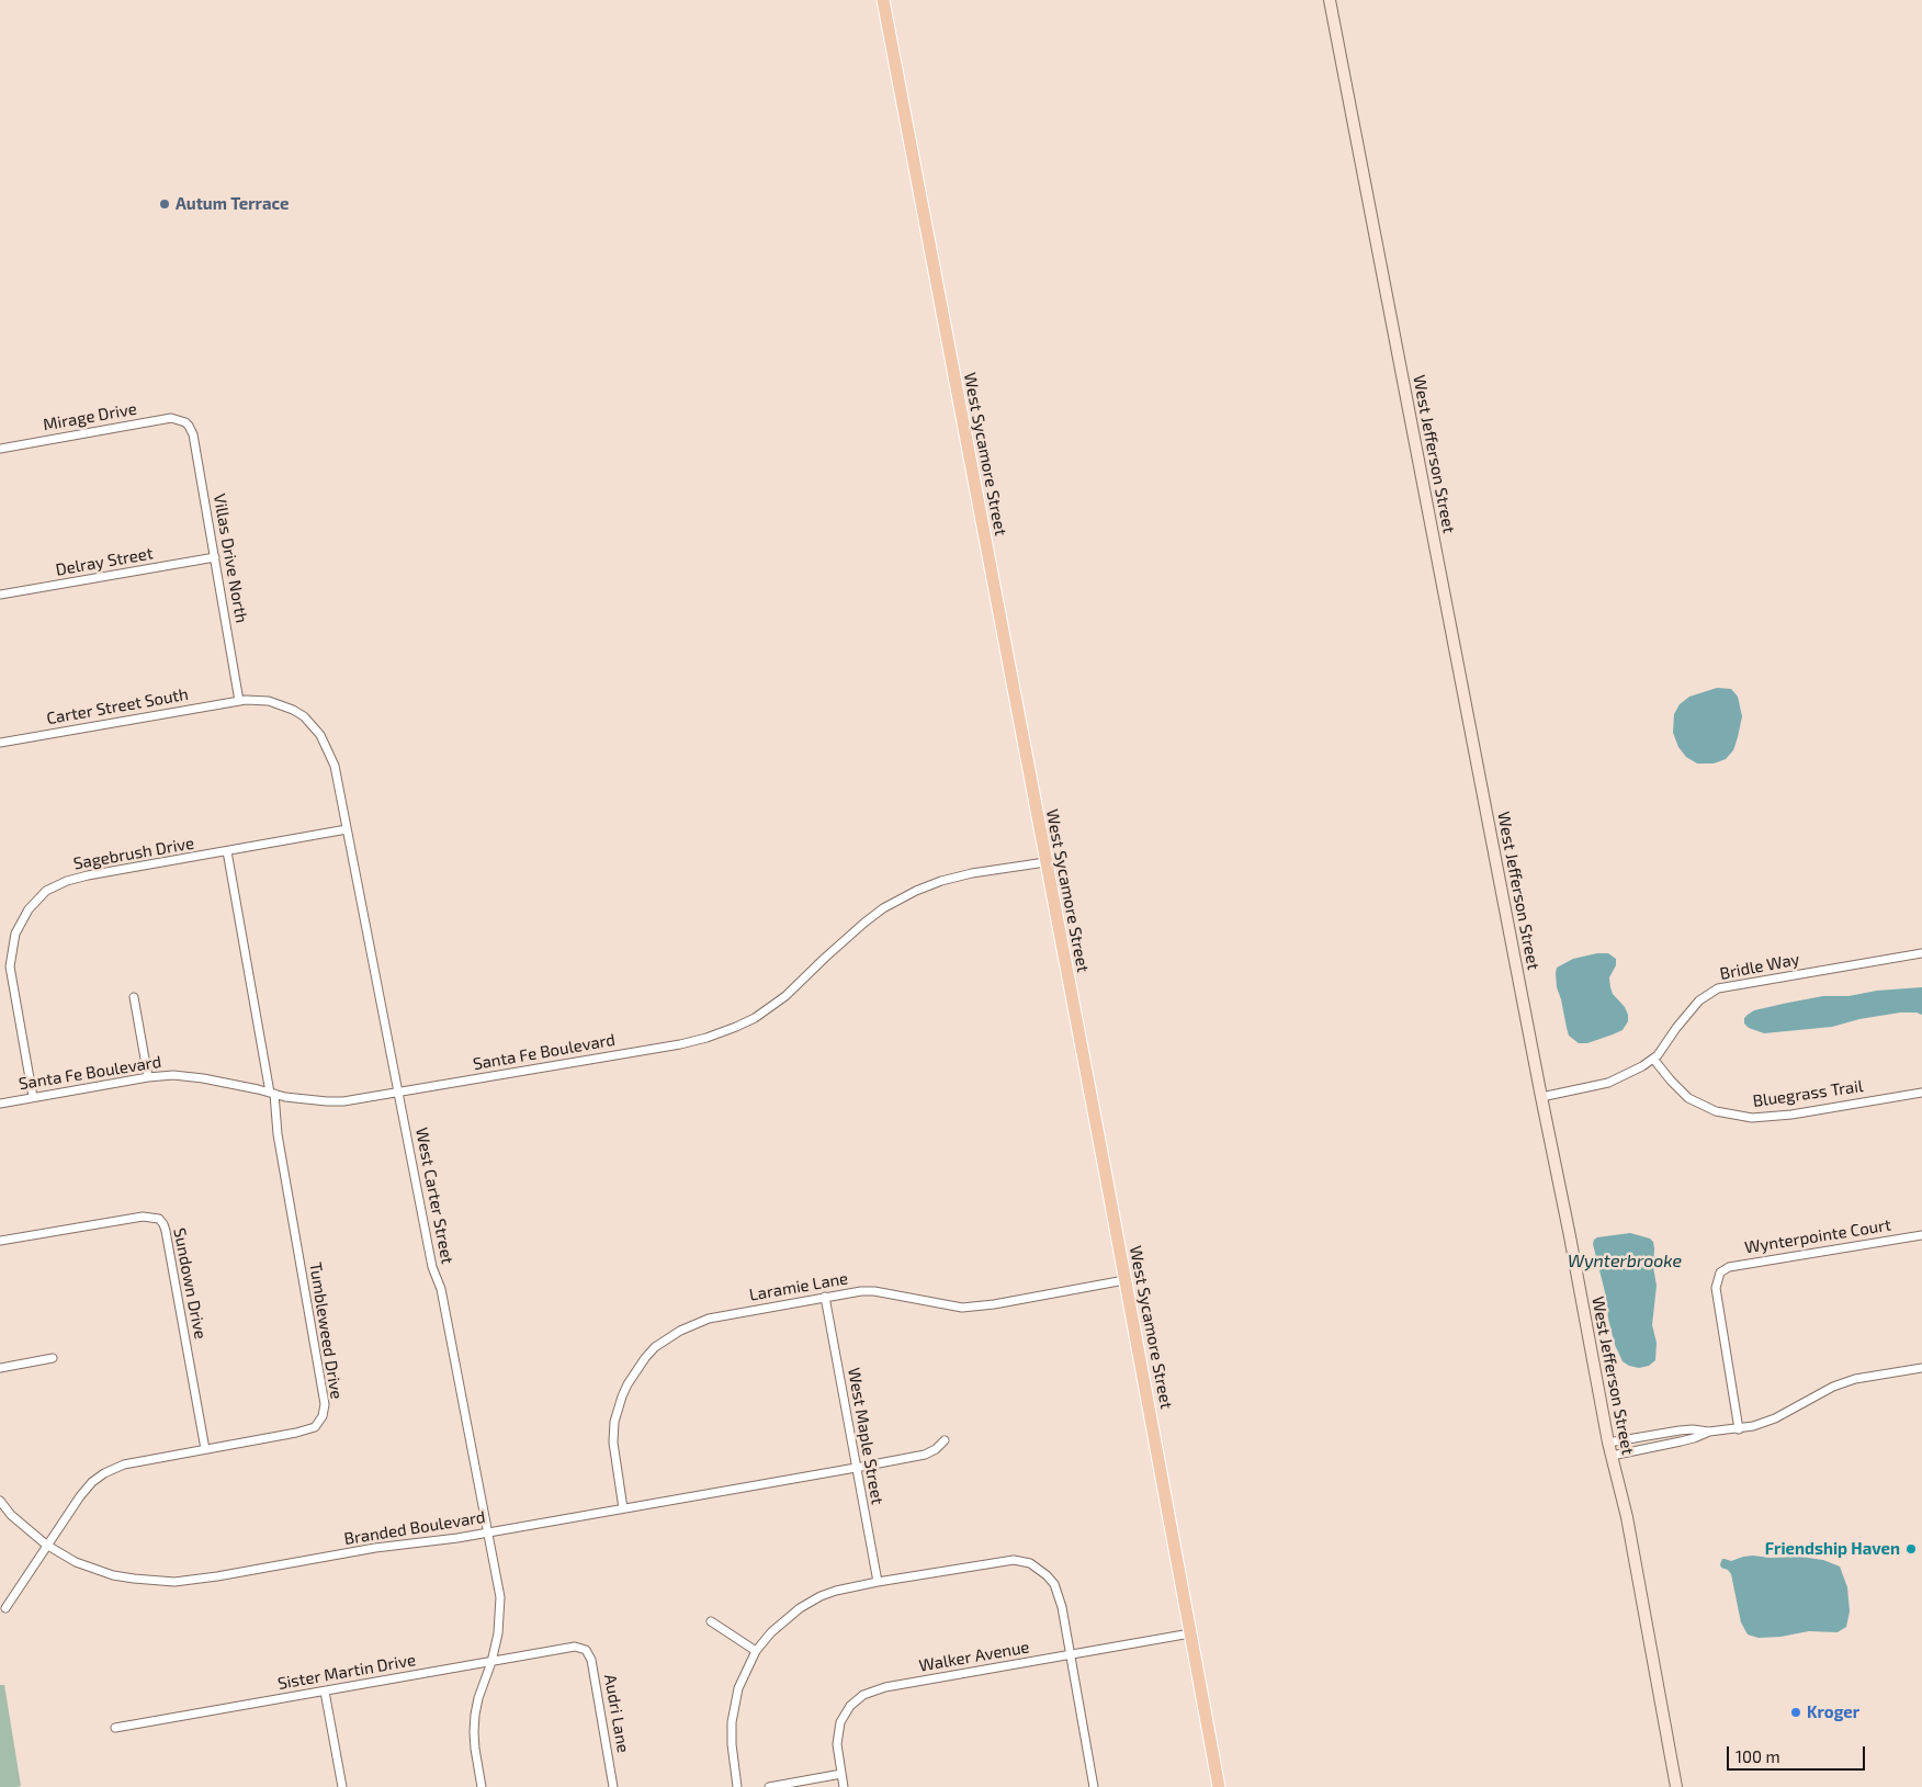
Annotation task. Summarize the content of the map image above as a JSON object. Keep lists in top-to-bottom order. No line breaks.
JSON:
{"streets":{"main road":["West Sycamore Street"],"street":["Mirage Drive","West Jefferson Street","Villas Drive North","Delray Street","Carter Street South","Sagebrush Drive","Bridle Way","Santa Fe Boulevard","Bluegrass Trail","West Carter Street","Wynterpointe Court","Sundown Drive","Laramie Lane","Tumbleweed Drive","West Maple Street","Branded Boulevard","Walker Avenue","Sister Martin Drive","Audri Lane"]},"crossings":[["Mirage Drive","Villas Drive North"],["West Sycamore Street","Santa Fe Boulevard"],["West Sycamore Street","Laramie Lane"],["West Sycamore Street","Walker Avenue"],["West Jefferson Street","Bridle Way"],["Villas Drive North","Delray Street"],["Villas Drive North","Carter Street South"],["Villas Drive North","West Carter Street"],["Carter Street South","West Carter Street"],["Sagebrush Drive","Santa Fe Boulevard"],["Sagebrush Drive","West Carter Street"],["Sagebrush Drive","Tumbleweed Drive"],["Bridle Way","Bluegrass Trail"],["Santa Fe Boulevard","West Carter Street"],["Santa Fe Boulevard","Tumbleweed Drive"],["West Carter Street","Branded Boulevard"],["West Carter Street","Sister Martin Drive"],["Sundown Drive","Tumbleweed Drive"],["Laramie Lane","West Maple Street"],["Laramie Lane","Branded Boulevard"],["Tumbleweed Drive","Branded Boulevard"],["West Maple Street","Branded Boulevard"],["Sister Martin Drive","Audri Lane"]],"water":["Wynterbrooke"],"places":["Autum Terrace","Friendship Haven","Kroger"],"scale_bar":"100 m"}
